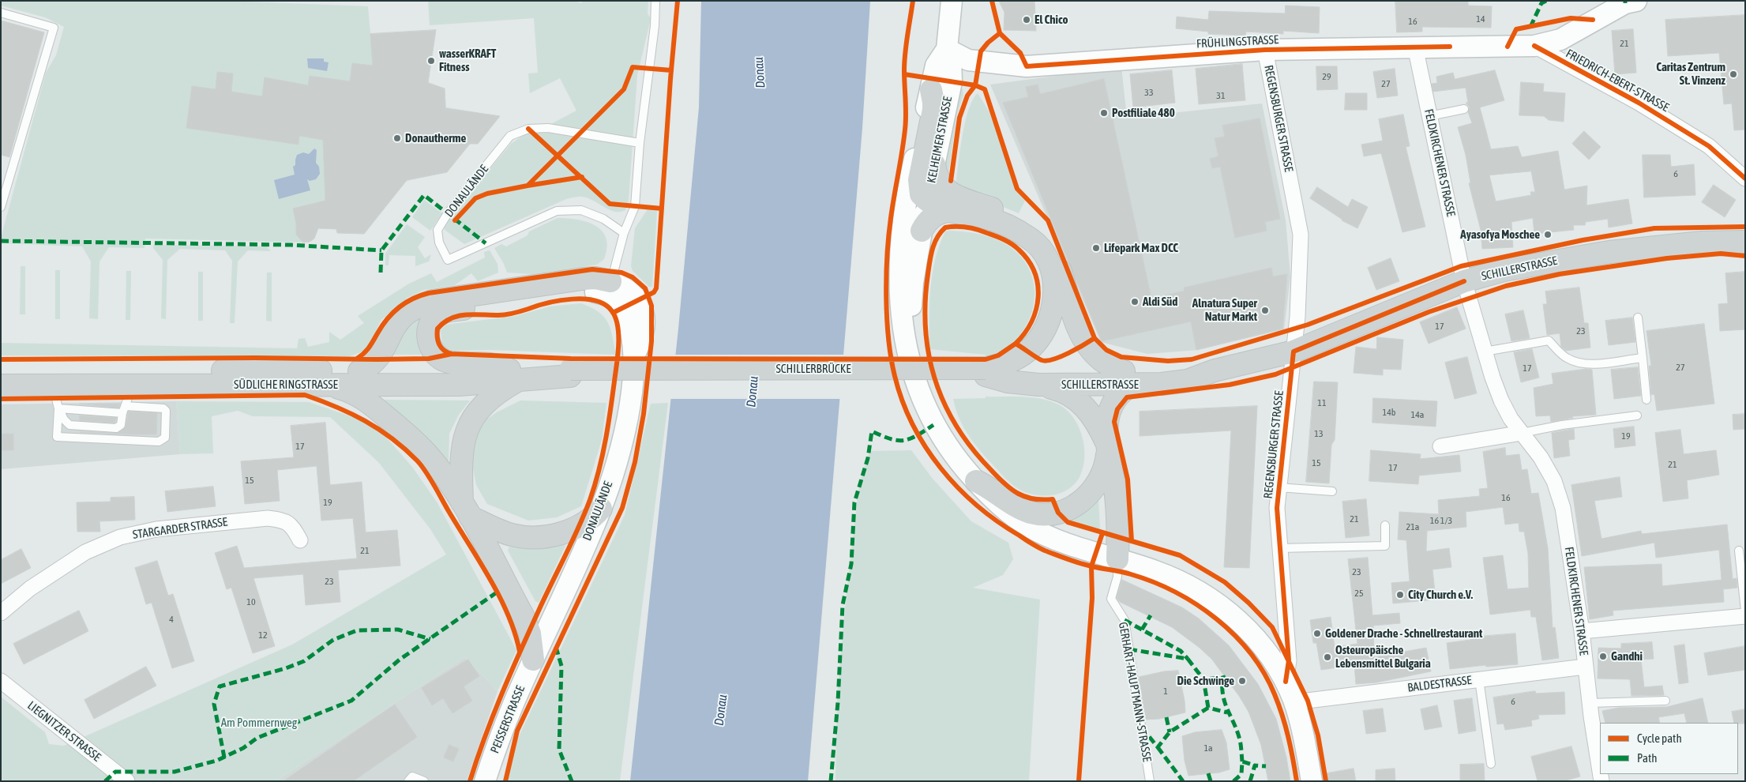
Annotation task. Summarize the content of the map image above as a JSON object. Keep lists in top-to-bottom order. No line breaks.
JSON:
{"streets":{"main road":["SCHILLERSTRASSE","SCHILLERBRÜCKE","SÜDLICHE RINGSTRASSE"],"street":["FRÜHLINGSTRASSE","FRIEDRICH-EBERT-STRASSE","REGENSBURGER STRASSE","KELHEIMER STRASSE","FELDKIRCHENER STRASSE","DONAULÄNDE","STARGARDER STRASSE","BALDESTRASSE","PEISSERSTRASSE","LIEGNITZER STRASSE"],"lane":["GERHART-HAUPTMANN-STRASSE"]},"crossings":[["FRÜHLINGSTRASSE","FRIEDRICH-EBERT-STRASSE"],["FRÜHLINGSTRASSE","REGENSBURGER STRASSE"],["FRÜHLINGSTRASSE","KELHEIMER STRASSE"],["FRÜHLINGSTRASSE","FELDKIRCHENER STRASSE"],["REGENSBURGER STRASSE","SCHILLERSTRASSE"],["FELDKIRCHENER STRASSE","SCHILLERSTRASSE"],["FELDKIRCHENER STRASSE","BALDESTRASSE"],["DONAULÄNDE","PEISSERSTRASSE"],["SCHILLERSTRASSE","SCHILLERBRÜCKE"],["SCHILLERBRÜCKE","SÜDLICHE RINGSTRASSE"]],"water":["Donau"],"parks":["Am Pommernweg"],"places":["El Chico","wasserKRAFT Fitness","Caritas Zentrum St. Vinzenz","Postfiliale 480","Donautherme","Ayasofya Moschee","Lifepark Max DCC","Aldi Süd","Alnatura Super Natur Markt","City Church e.V.","Goldener Drache - Schnellrestaurant","Gandhi","Osteuropäische Lebensmittel Bulgaria","Die Schwinge"],"house_numbers":["14","16","21","29","27","33","31","6","17","23","27","17","11","14b","14a","13","19","17","15","21","17","15","16","19","21","16 1/3","21a","21","23","23","25","10","4","12","1","6","1a"],"legend":["Cycle path","Path"]}
